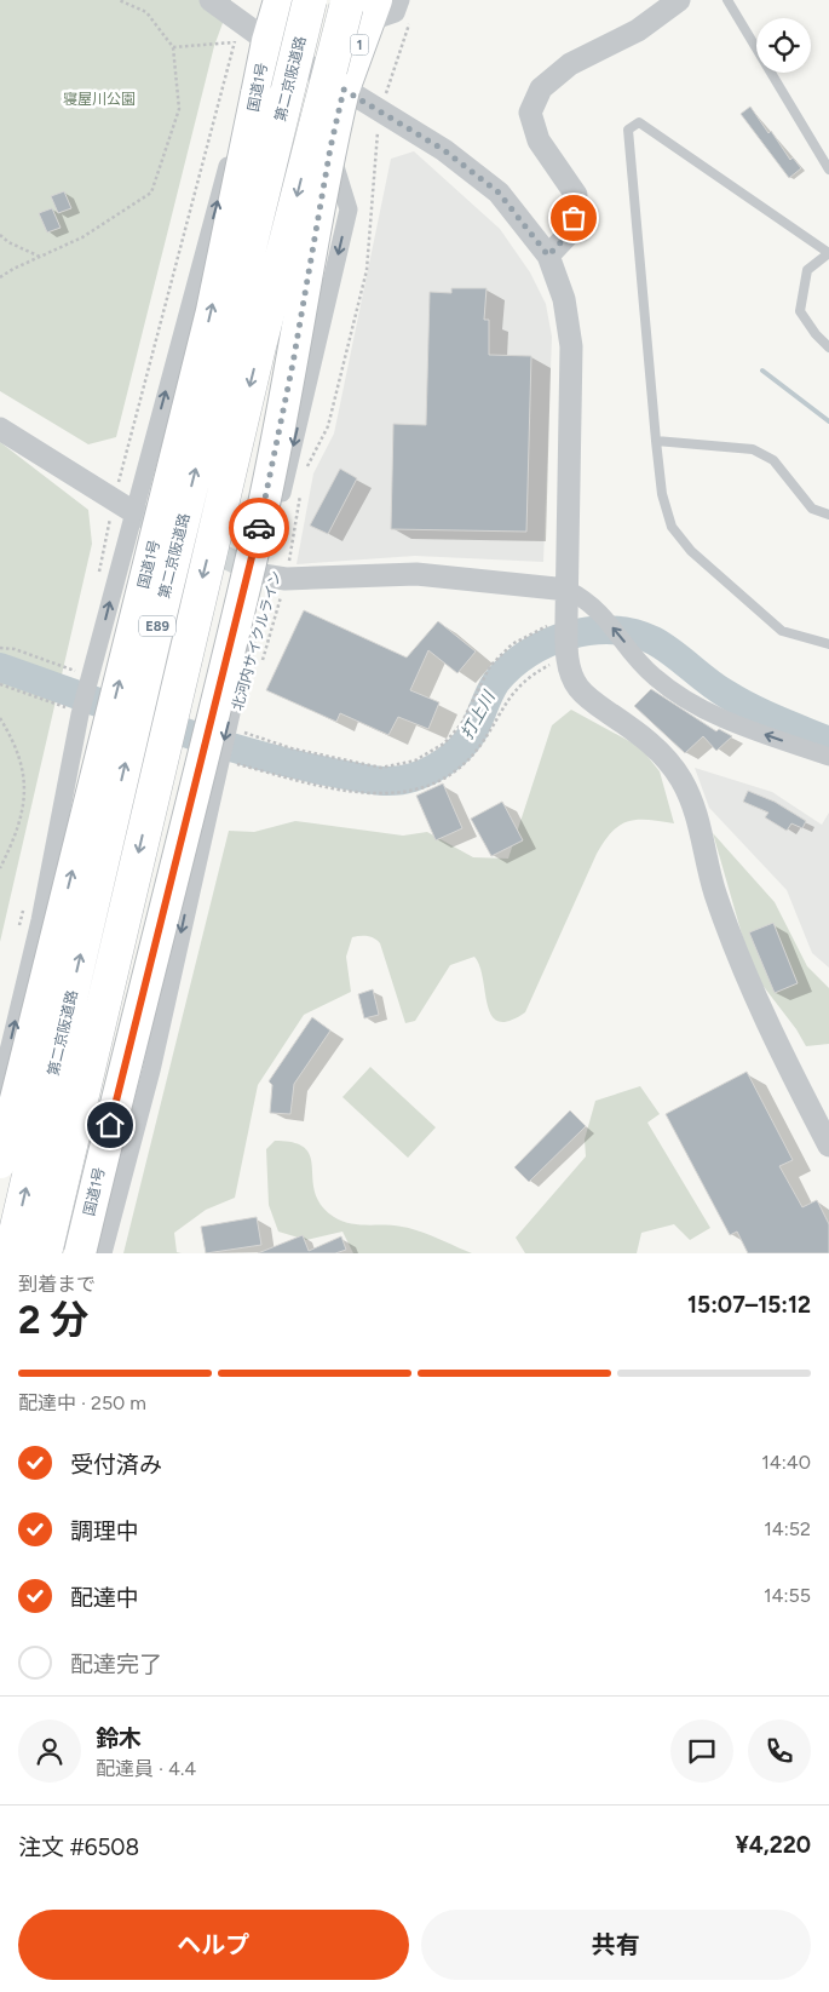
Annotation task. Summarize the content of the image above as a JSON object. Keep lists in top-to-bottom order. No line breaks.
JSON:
{"streets":{"highway":["1","第二京阪道路","国道1号","E89"],"path":["北河内サイクルライン"]},"crossings":[["国道1号","E89"]],"water":["打上川"],"parks":["寝屋川公園"],"page":{"heading":["2 分","到着まで","15:07–15:12"],"panel":["鈴木","配達員 · 4.4","注文 #6508","¥4,220"],"bar":"配達中 · 250 m","list":[["受付済み","14:40"],["調理中","14:52"],["配達中","14:55"],"配達完了"],"buttons":["ヘルプ","共有"]}}
